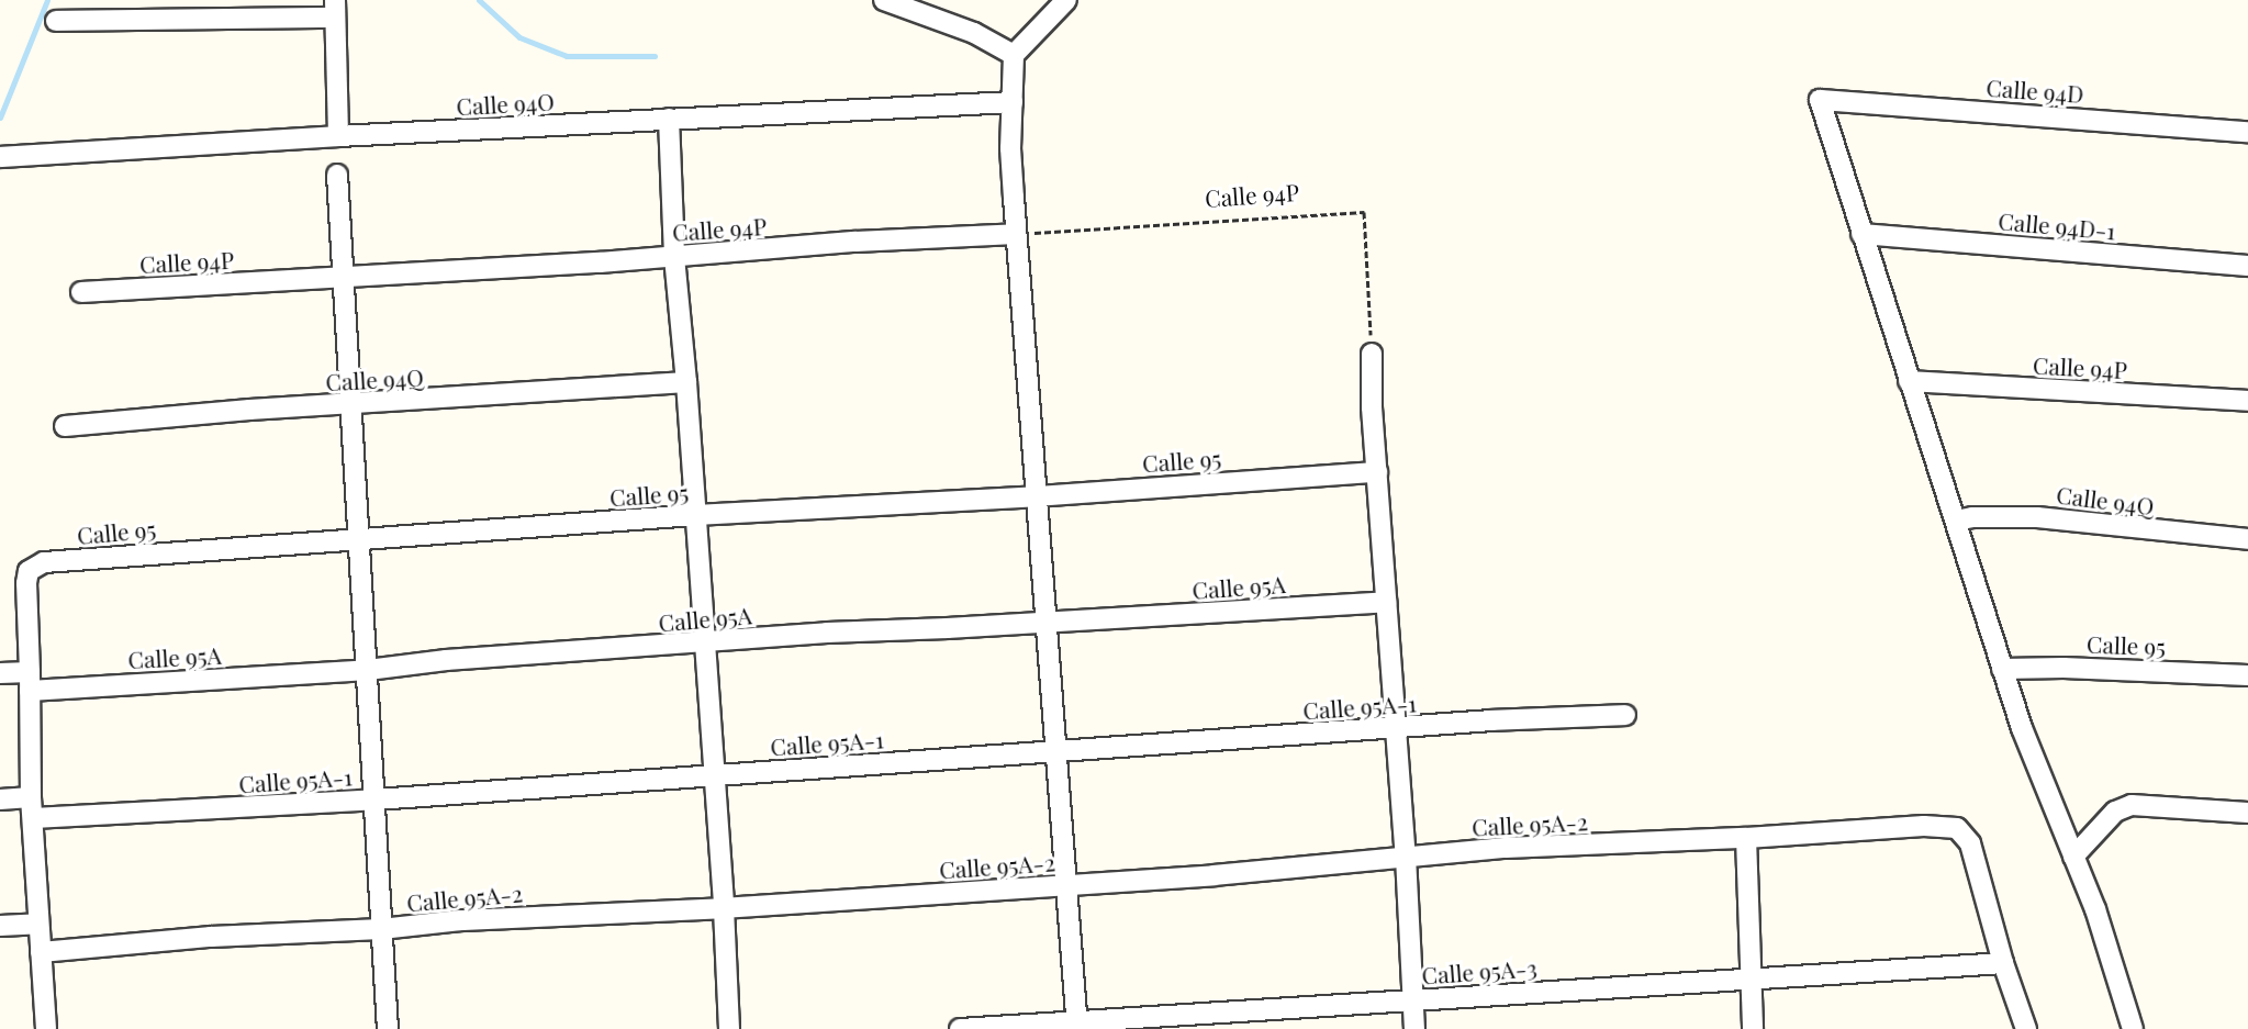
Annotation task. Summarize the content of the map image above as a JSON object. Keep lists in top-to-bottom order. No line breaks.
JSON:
{"streets":{"street":["Calle 94D","Calle 94O","Calle 94P","Calle 94D-1","Calle 94Q","Calle 95","Calle 95A","Calle 95A-1","Calle 95A-2","Calle 95A-3"]},"crossings":[["Calle 94D","Calle 94D-1"],["Calle 95","Calle 95A"],["Calle 95A-2","Calle 95A-3"]]}
